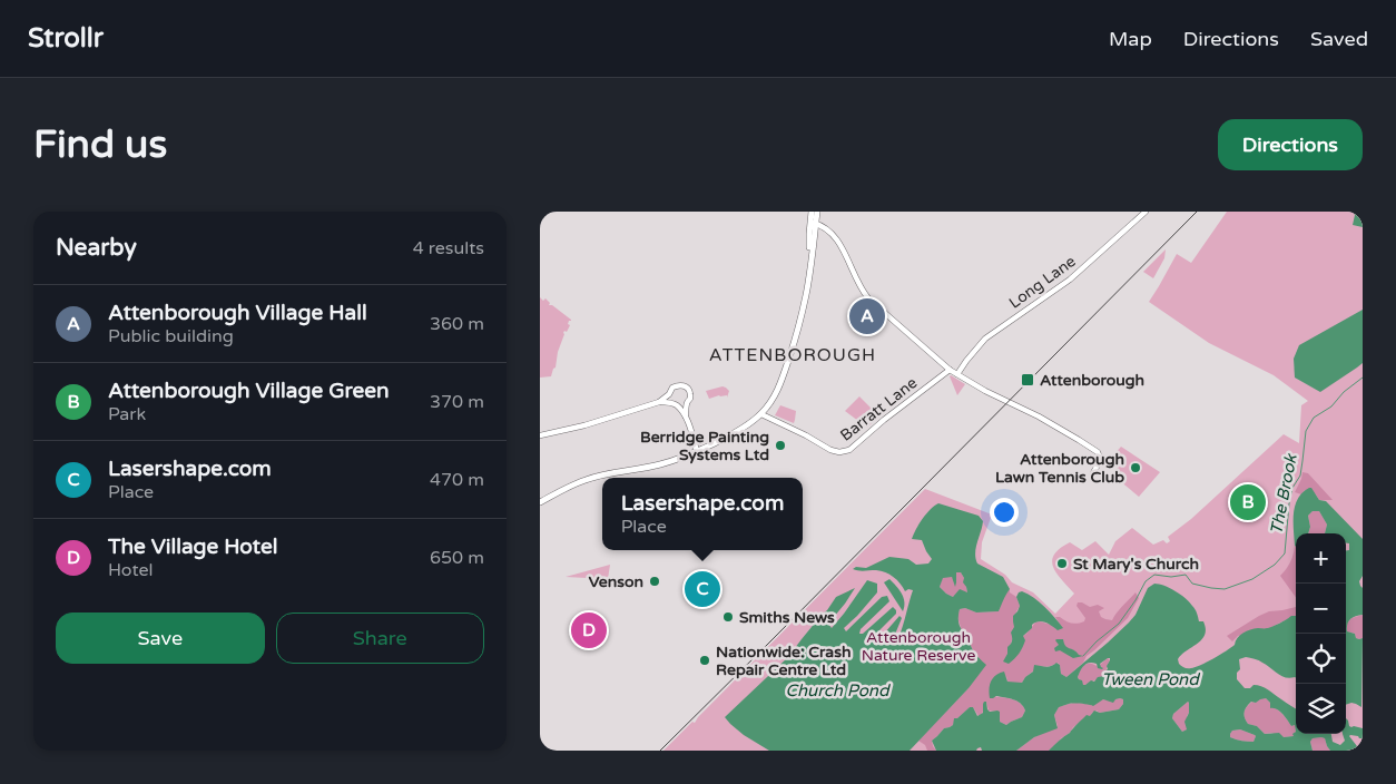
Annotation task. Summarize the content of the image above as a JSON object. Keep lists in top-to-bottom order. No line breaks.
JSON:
{"streets":{"street":["Long Lane","Barratt Lane"]},"districts":["ATTENBOROUGH"],"water":["The Brook","Tween Pond","Church Pond"],"parks":["Attenborough Nature Reserve"],"places":{"transit":["Attenborough"],"other":["Berridge Painting Systems Ltd","Attenborough Lawn Tennis Club","St Mary's Church","Venson","Smiths News","Nationwide: Crash Repair Centre Ltd"]},"page":{"header":"Strollr","nav":["Map","Directions","Saved"],"buttons":["Directions",["Save","Share"]],"title":"Find us","heading":["Nearby","4 results"],"list":[{"mark":"A","name":"Attenborough Village Hall","note":"Public building","value":"360 m"},{"mark":"B","name":"Attenborough Village Green","note":"Park","value":"370 m"},{"mark":"C","name":"Lasershape.com","note":"Place","value":"470 m"},{"mark":"D","name":"The Village Hotel","note":"Hotel","value":"650 m"}],"pins":["A","B","C","D"],"popup":["Lasershape.com","Place"],"map_buttons":["+","−"]}}
